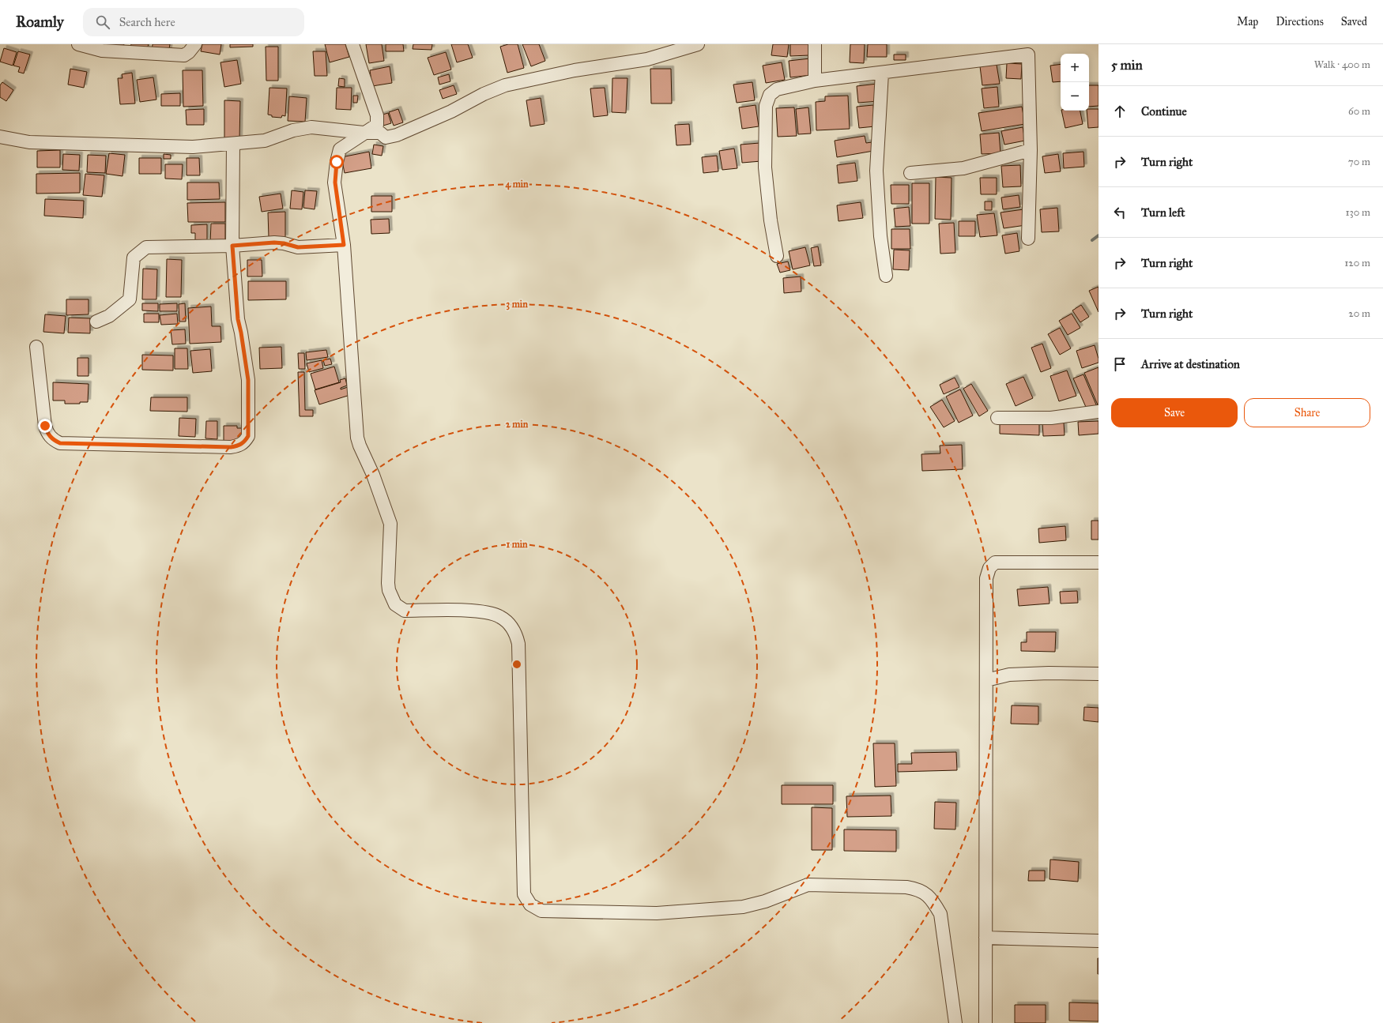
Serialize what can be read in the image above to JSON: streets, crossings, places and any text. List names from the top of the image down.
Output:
{
  "page": {
    "header": "Roamly",
    "search": "Search here",
    "nav": ["Map", "Directions", "Saved"],
    "heading": ["5 min", "Walk · 400 m"],
    "map_buttons": ["+", "−"],
    "list": [
      ["Continue", "60 m"],
      ["Turn right", "70 m"],
      ["Turn left", "130 m"],
      ["Turn right", "120 m"],
      ["Turn right", "20 m"],
      "Arrive at destination"
    ],
    "buttons": ["Save", "Share"]
  },
  "rings": [
    "4 min",
    "3 min",
    "2 min",
    "1 min"
  ]
}
